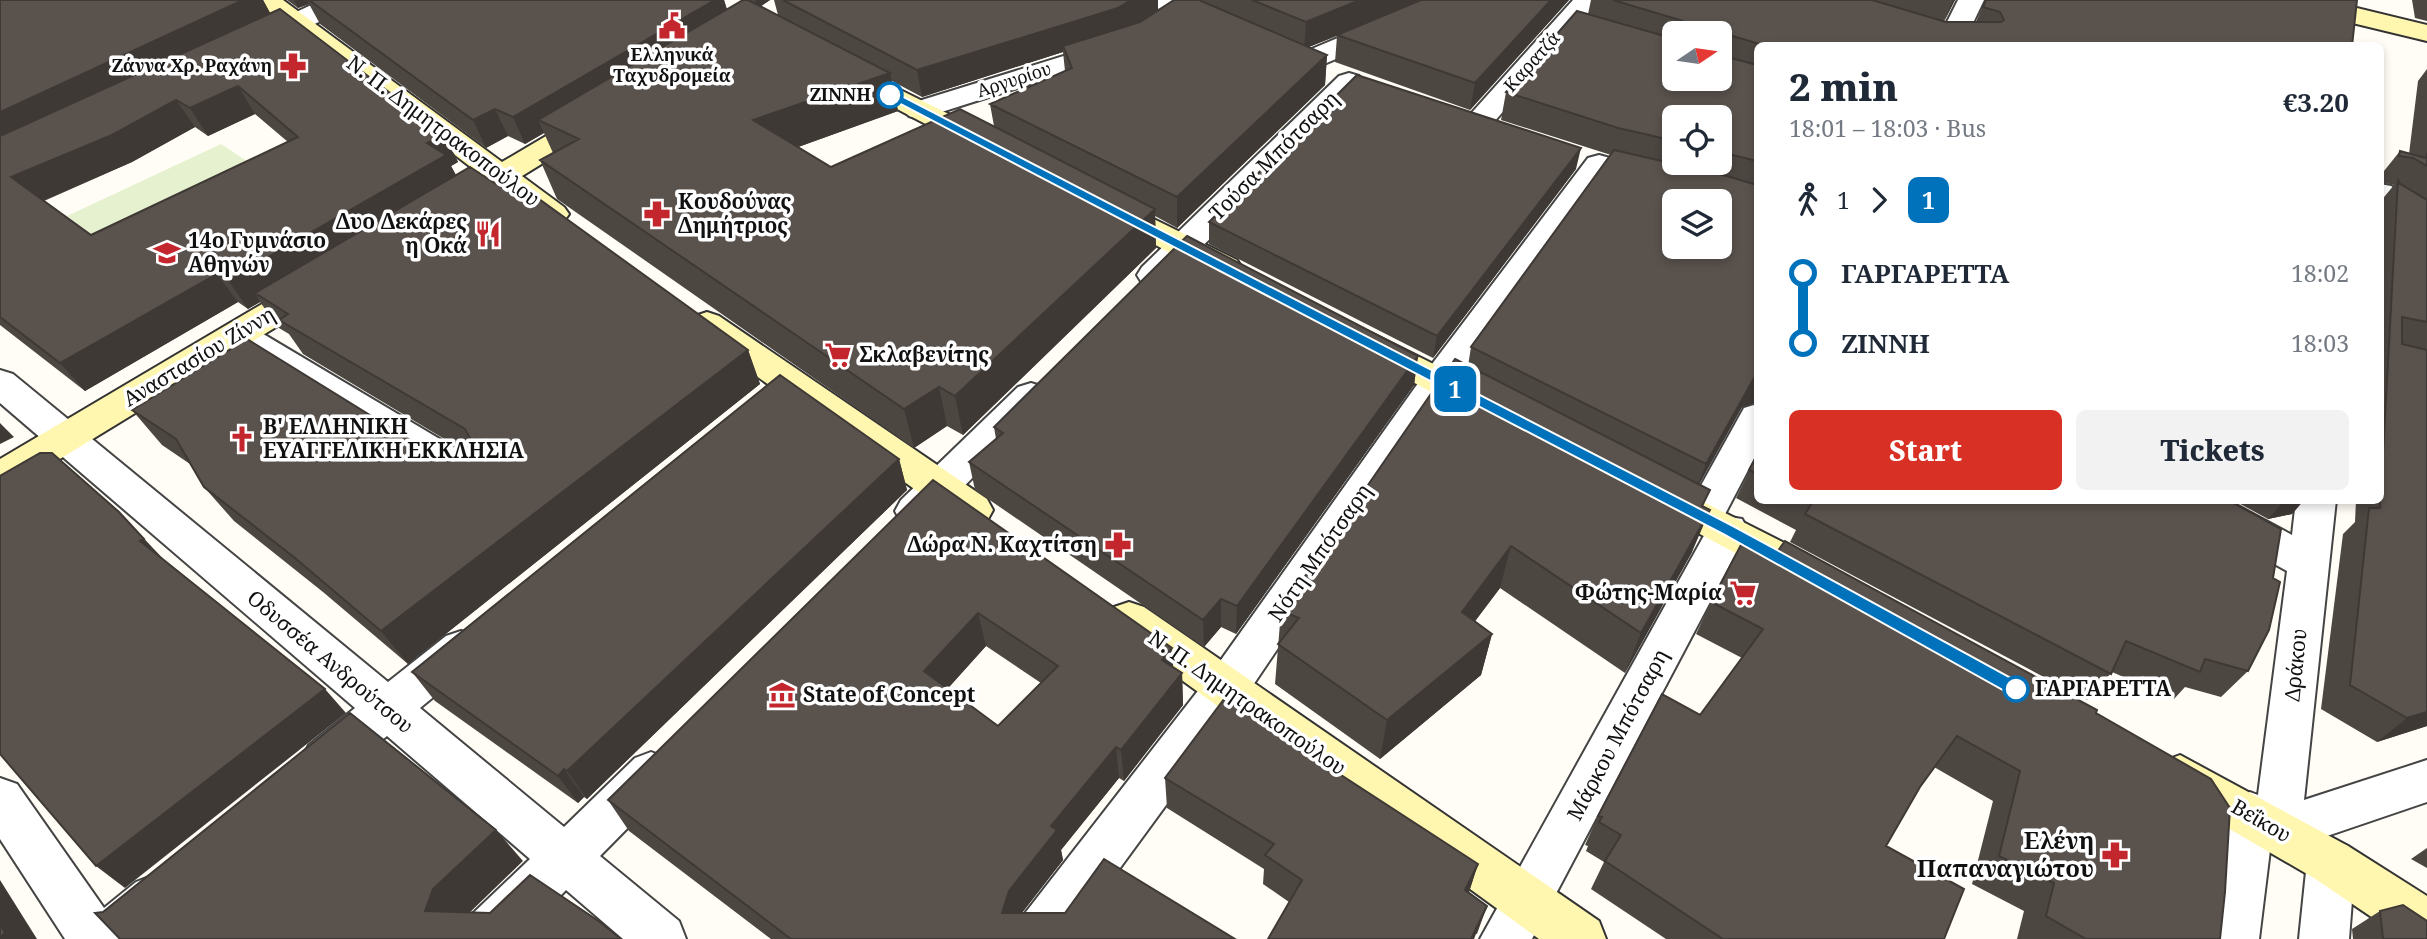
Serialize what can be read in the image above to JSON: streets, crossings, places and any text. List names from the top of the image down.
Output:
{
  "streets": {
    "street": [
      "Καρατζά",
      "Αργυρίου",
      "Ν. Π. Δημητρακοπούλου",
      "Τούσα Μπότσαρη",
      "Αναστασίου Ζίννη",
      "Νότη Μπότσαρη",
      "Οδυσσέα Ανδρούτσου",
      "Δράκου",
      "Μάρκου Μπότσαρη",
      "Βεΐκου"
    ]
  },
  "crossings": [
    ["Ν. Π. Δημητρακοπούλου", "Νότη Μπότσαρη"],
    ["Ν. Π. Δημητρακοπούλου", "Μάρκου Μπότσαρη"],
    ["Αναστασίου Ζίννη", "Οδυσσέα Ανδρούτσου"],
    ["Δράκου", "Βεΐκου"]
  ],
  "places": {
    "public building": ["Ελληνικά Ταχυδρομεία"],
    "pharmacy": [
      "Ζάννα Χρ. Ραχάνη",
      "Κουδούνας Δημήτριος",
      "Δώρα Ν. Καχτίτση",
      "Ελένη Παπαναγιώτου"
    ],
    "other": ["ΖΙΝΝΗ", "ΓΑΡΓΑΡΕΤΤΑ"],
    "restaurant": ["Δυο Δεκάρες η Οκά"],
    "school or university": ["14ο Γυµνάσιο Αθηνών"],
    "supermarket": ["Σκλαβενίτης", "Φώτης-Μαρία"],
    "church": ["Β' ΕΛΛΗΝΙΚΗ ΕΥΑΓΓΕΛΙΚΗ ΕΚΚΛΗΣΙΑ"],
    "museum": ["State of Concept"]
  },
  "lines": ["bus line 1"],
  "north": "right",
  "page": {
    "on_map": "1",
    "heading": ["2 min", "18:01 – 18:03 · Bus", "€3.20"],
    "legs": ["1", "1"],
    "list": [
      {
        "name": "ΓΑΡΓΑΡΕΤΤΑ",
        "value": "18:02"
      },
      {
        "name": "ΖΙΝΝΗ",
        "value": "18:03"
      }
    ],
    "buttons": ["Start", "Tickets"]
  }
}
